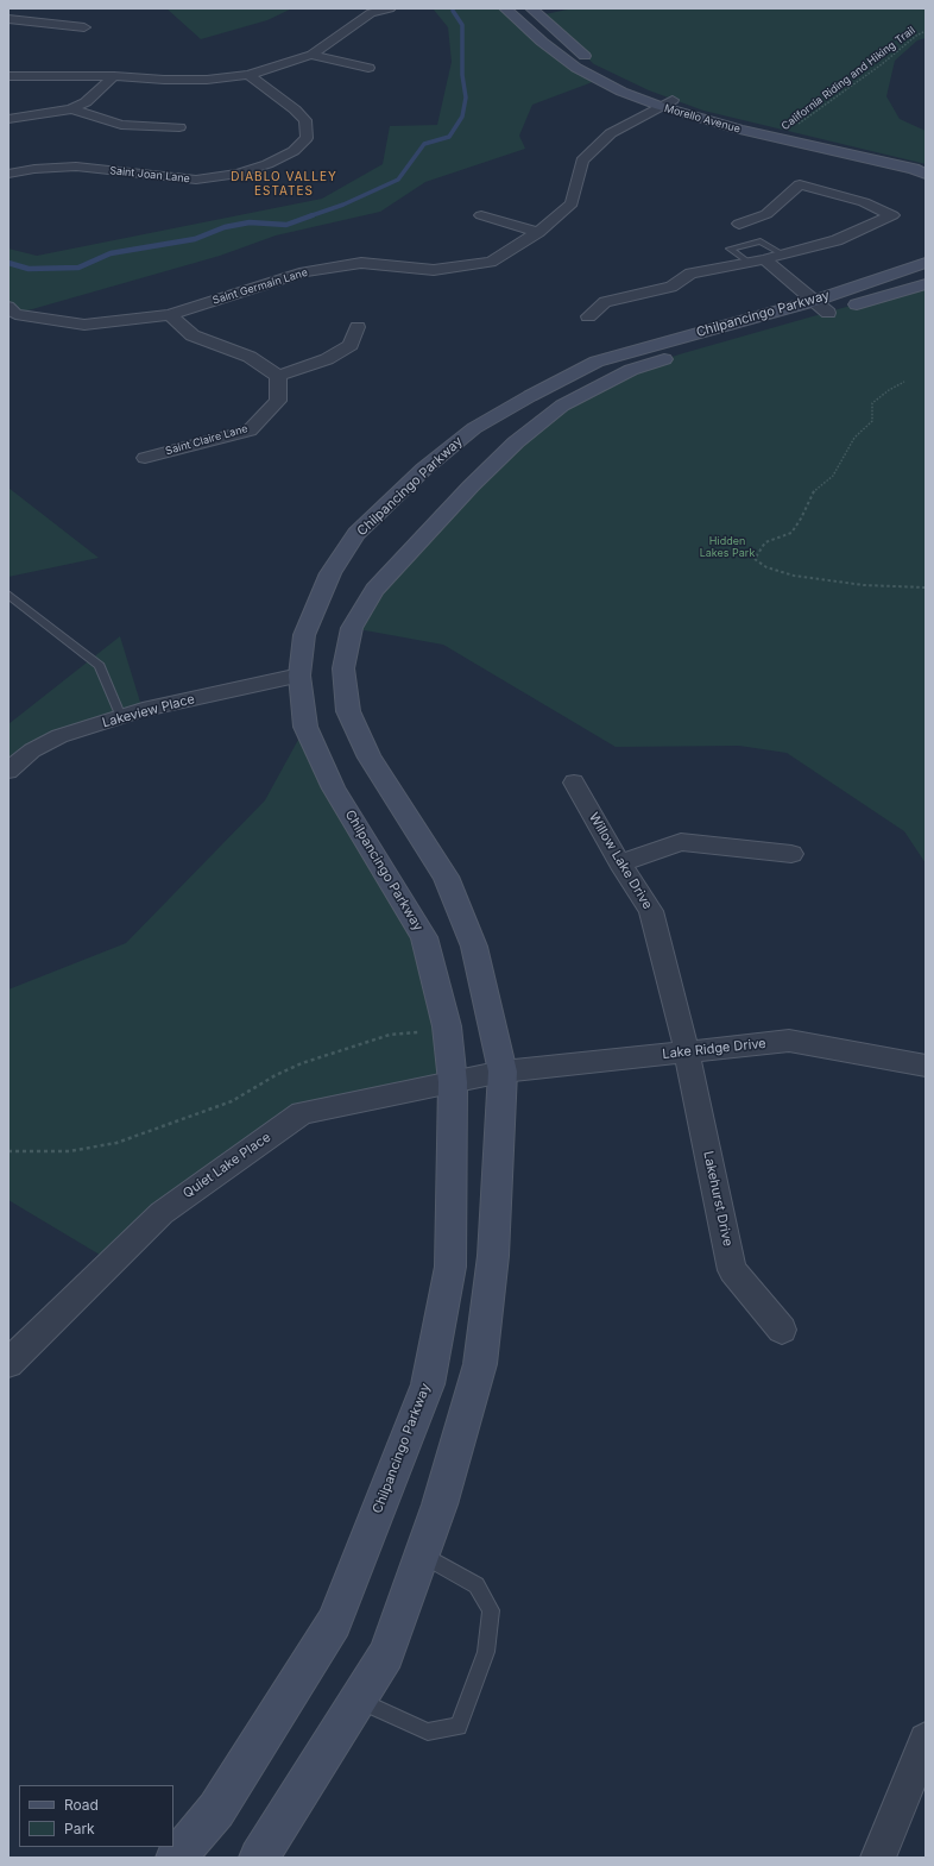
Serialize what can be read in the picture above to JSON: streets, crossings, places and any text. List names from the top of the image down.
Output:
{
  "streets": {
    "street": [
      "Morello Avenue",
      "Saint Joan Lane",
      "Saint Germain Lane",
      "Chilpancingo Parkway",
      "Saint Claire Lane",
      "Lakeview Place",
      "Willow Lake Drive",
      "Lake Ridge Drive",
      "Quiet Lake Place",
      "Lakehurst Drive"
    ],
    "path": ["California Riding and Hiking Trail"]
  },
  "crossings": [
    ["California Riding and Hiking Trail", "Morello Avenue"],
    ["Morello Avenue", "Saint Germain Lane"],
    ["Chilpancingo Parkway", "Lakeview Place"],
    ["Chilpancingo Parkway", "Lake Ridge Drive"],
    ["Chilpancingo Parkway", "Quiet Lake Place"],
    ["Willow Lake Drive", "Lake Ridge Drive"],
    ["Willow Lake Drive", "Lakehurst Drive"],
    ["Lake Ridge Drive", "Quiet Lake Place"],
    ["Lake Ridge Drive", "Lakehurst Drive"]
  ],
  "districts": ["DIABLO VALLEY ESTATES"],
  "parks": ["Hidden Lakes Park"],
  "legend": ["Road", "Park"]
}
